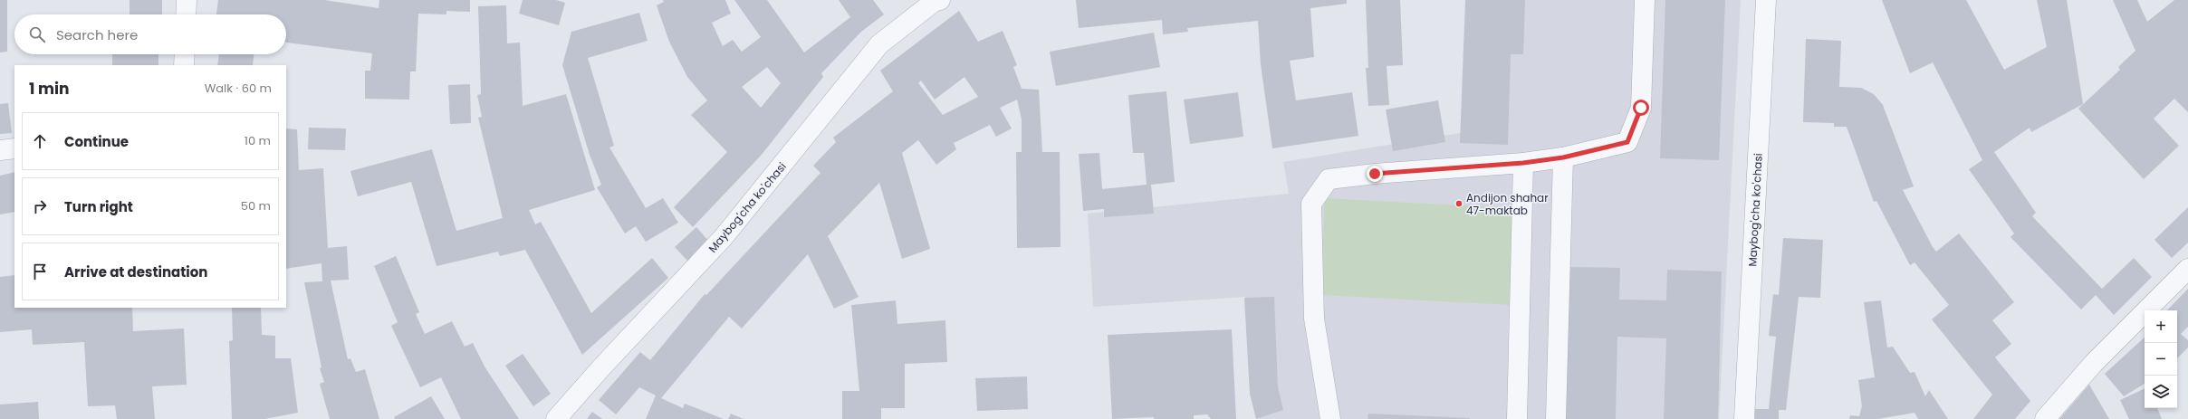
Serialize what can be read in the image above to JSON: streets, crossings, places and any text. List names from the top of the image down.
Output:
{
  "streets": {
    "street": ["Maybog'cha ko'chasi"]
  },
  "places": ["Andijon shahar 47-maktab"],
  "page": {
    "search": "Search here",
    "heading": ["1 min", "Walk · 60 m"],
    "list": [
      ["Continue", "10 m"],
      ["Turn right", "50 m"],
      "Arrive at destination"
    ],
    "map_buttons": ["+", "−"]
  }
}
